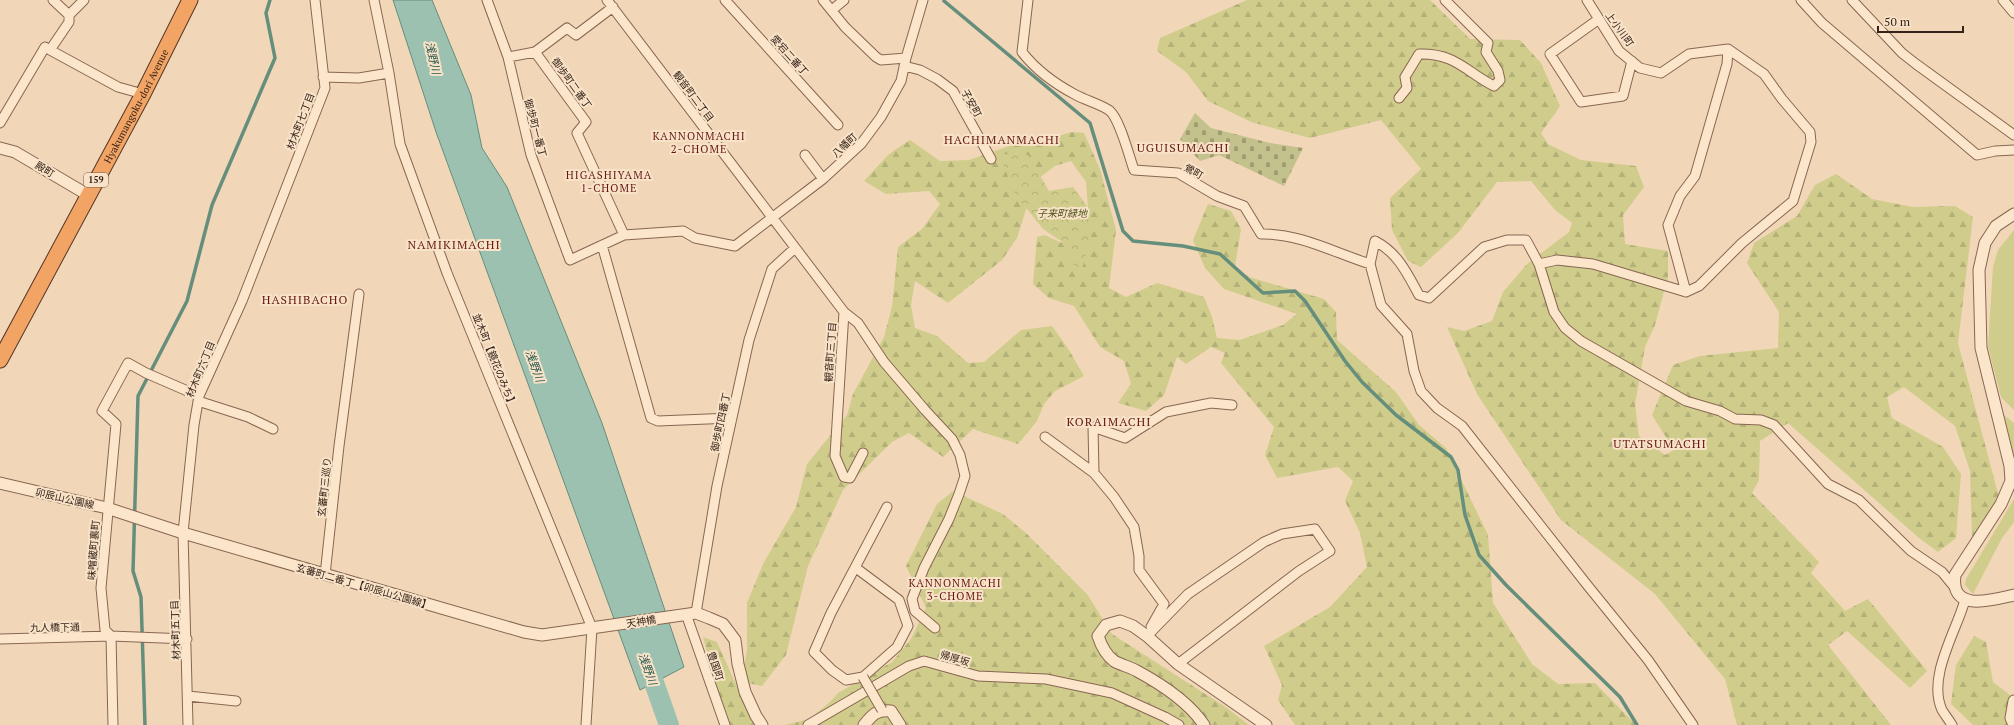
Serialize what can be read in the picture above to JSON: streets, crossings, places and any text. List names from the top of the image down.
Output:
{
  "streets": {
    "highway": ["Hyakumangoku-dori Avenue", "159"],
    "street": [
      "上小川町",
      "愛宕二番丁",
      "御歩町二番丁",
      "観音町二丁目",
      "子安町",
      "材木町七丁目",
      "御歩町一番丁",
      "八幡町",
      "殿町",
      "鶯町",
      "観音町三丁目",
      "並木町【鏡花のみち】",
      "材木町六丁目",
      "御歩町四番丁",
      "玄蕃町三巡り",
      "卯辰山公園線",
      "味噌蔵町裏町",
      "玄蕃町二番丁【卯辰山公園線】",
      "天神橋",
      "九人橋下通",
      "材木町五丁目",
      "帰厚坂",
      "豊国町"
    ]
  },
  "crossings": [
    ["御歩町二番丁", "八幡町"],
    ["観音町二丁目", "八幡町"],
    ["観音町二丁目", "観音町三丁目"],
    ["子安町", "八幡町"],
    ["Hyakumangoku-dori Avenue", "殿町"],
    ["材木町七丁目", "材木町六丁目"],
    ["八幡町", "観音町三丁目"],
    ["観音町三丁目", "御歩町四番丁"],
    ["並木町【鏡花のみち】", "玄蕃町二番丁【卯辰山公園線】"],
    ["並木町【鏡花のみち】", "天神橋"],
    ["材木町六丁目", "味噌蔵町裏町"],
    ["材木町六丁目", "玄蕃町二番丁【卯辰山公園線】"],
    ["材木町六丁目", "材木町五丁目"],
    ["御歩町四番丁", "天神橋"],
    ["御歩町四番丁", "豊国町"],
    ["玄蕃町三巡り", "玄蕃町二番丁【卯辰山公園線】"],
    ["卯辰山公園線", "味噌蔵町裏町"],
    ["卯辰山公園線", "玄蕃町二番丁【卯辰山公園線】"],
    ["味噌蔵町裏町", "九人橋下通"],
    ["玄蕃町二番丁【卯辰山公園線】", "天神橋"],
    ["玄蕃町二番丁【卯辰山公園線】", "材木町五丁目"],
    ["天神橋", "豊国町"],
    ["九人橋下通", "材木町五丁目"]
  ],
  "districts": [
    "KANNONMACHI 2-CHOME",
    "HACHIMANMACHI",
    "UGUISUMACHI",
    "HIGASHIYAMA 1-CHOME",
    "NAMIKIMACHI",
    "HASHIBACHO",
    "KORAIMACHI",
    "UTATSUMACHI",
    "KANNONMACHI 3-CHOME"
  ],
  "water": ["浅野川"],
  "parks": ["子来町緑地"],
  "scale_bar": "50 m"
}
